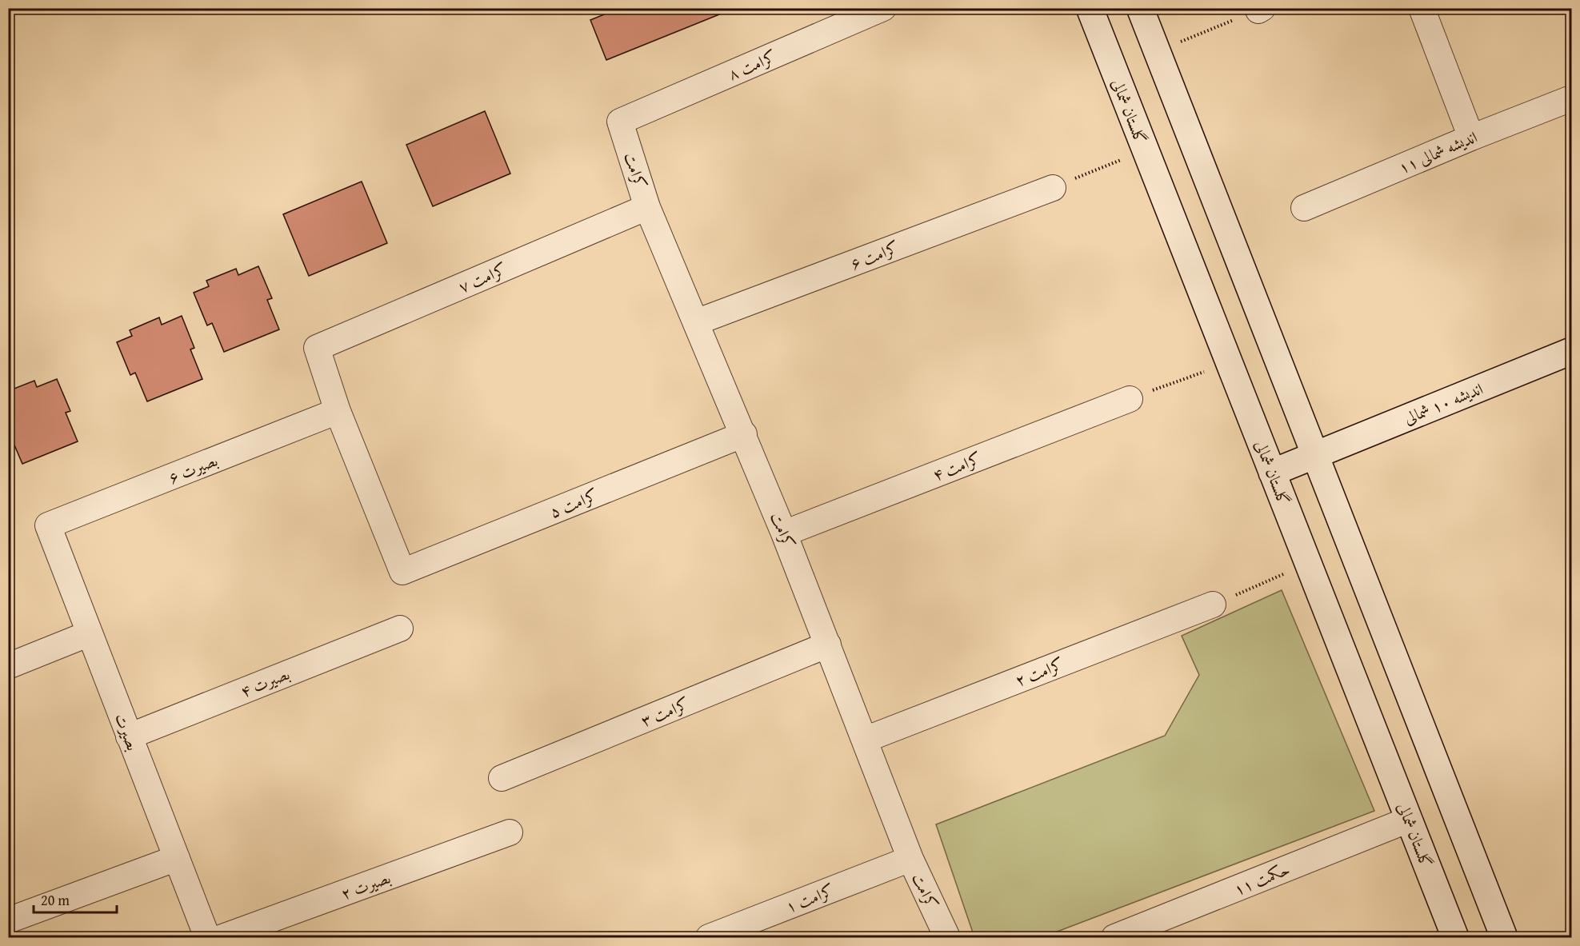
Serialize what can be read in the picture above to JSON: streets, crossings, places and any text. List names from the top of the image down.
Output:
{
  "streets": {
    "main road": ["گلستان شمالی", "اندیشه ۱۰ شمالی"],
    "street": [
      "کرامت ۸",
      "اندیشه شمالی ۱۱",
      "کرامت",
      "کرامت ۶",
      "کرامت ۷",
      "کرامت ۴",
      "بصیرت ۶",
      "کرامت ۵",
      "کرامت ۲",
      "بصیرت ۴",
      "کرامت ۳",
      "بصیرت",
      "حکمت ۱۱",
      "بصیرت ۲",
      "کرامت ۱"
    ]
  },
  "crossings": [
    ["کرامت ۸", "کرامت"],
    ["گلستان شمالی", "اندیشه ۱۰ شمالی"],
    ["گلستان شمالی", "حکمت ۱۱"],
    ["کرامت", "کرامت ۶"],
    ["کرامت", "کرامت ۷"],
    ["کرامت", "کرامت ۴"],
    ["کرامت", "کرامت ۵"],
    ["کرامت", "کرامت ۲"],
    ["کرامت", "کرامت ۳"],
    ["کرامت", "کرامت ۱"],
    ["کرامت ۷", "بصیرت ۶"],
    ["کرامت ۷", "کرامت ۵"],
    ["بصیرت ۶", "کرامت ۵"],
    ["بصیرت ۶", "بصیرت"],
    ["بصیرت ۴", "بصیرت"]
  ],
  "scale_bar": "20 m"
}
